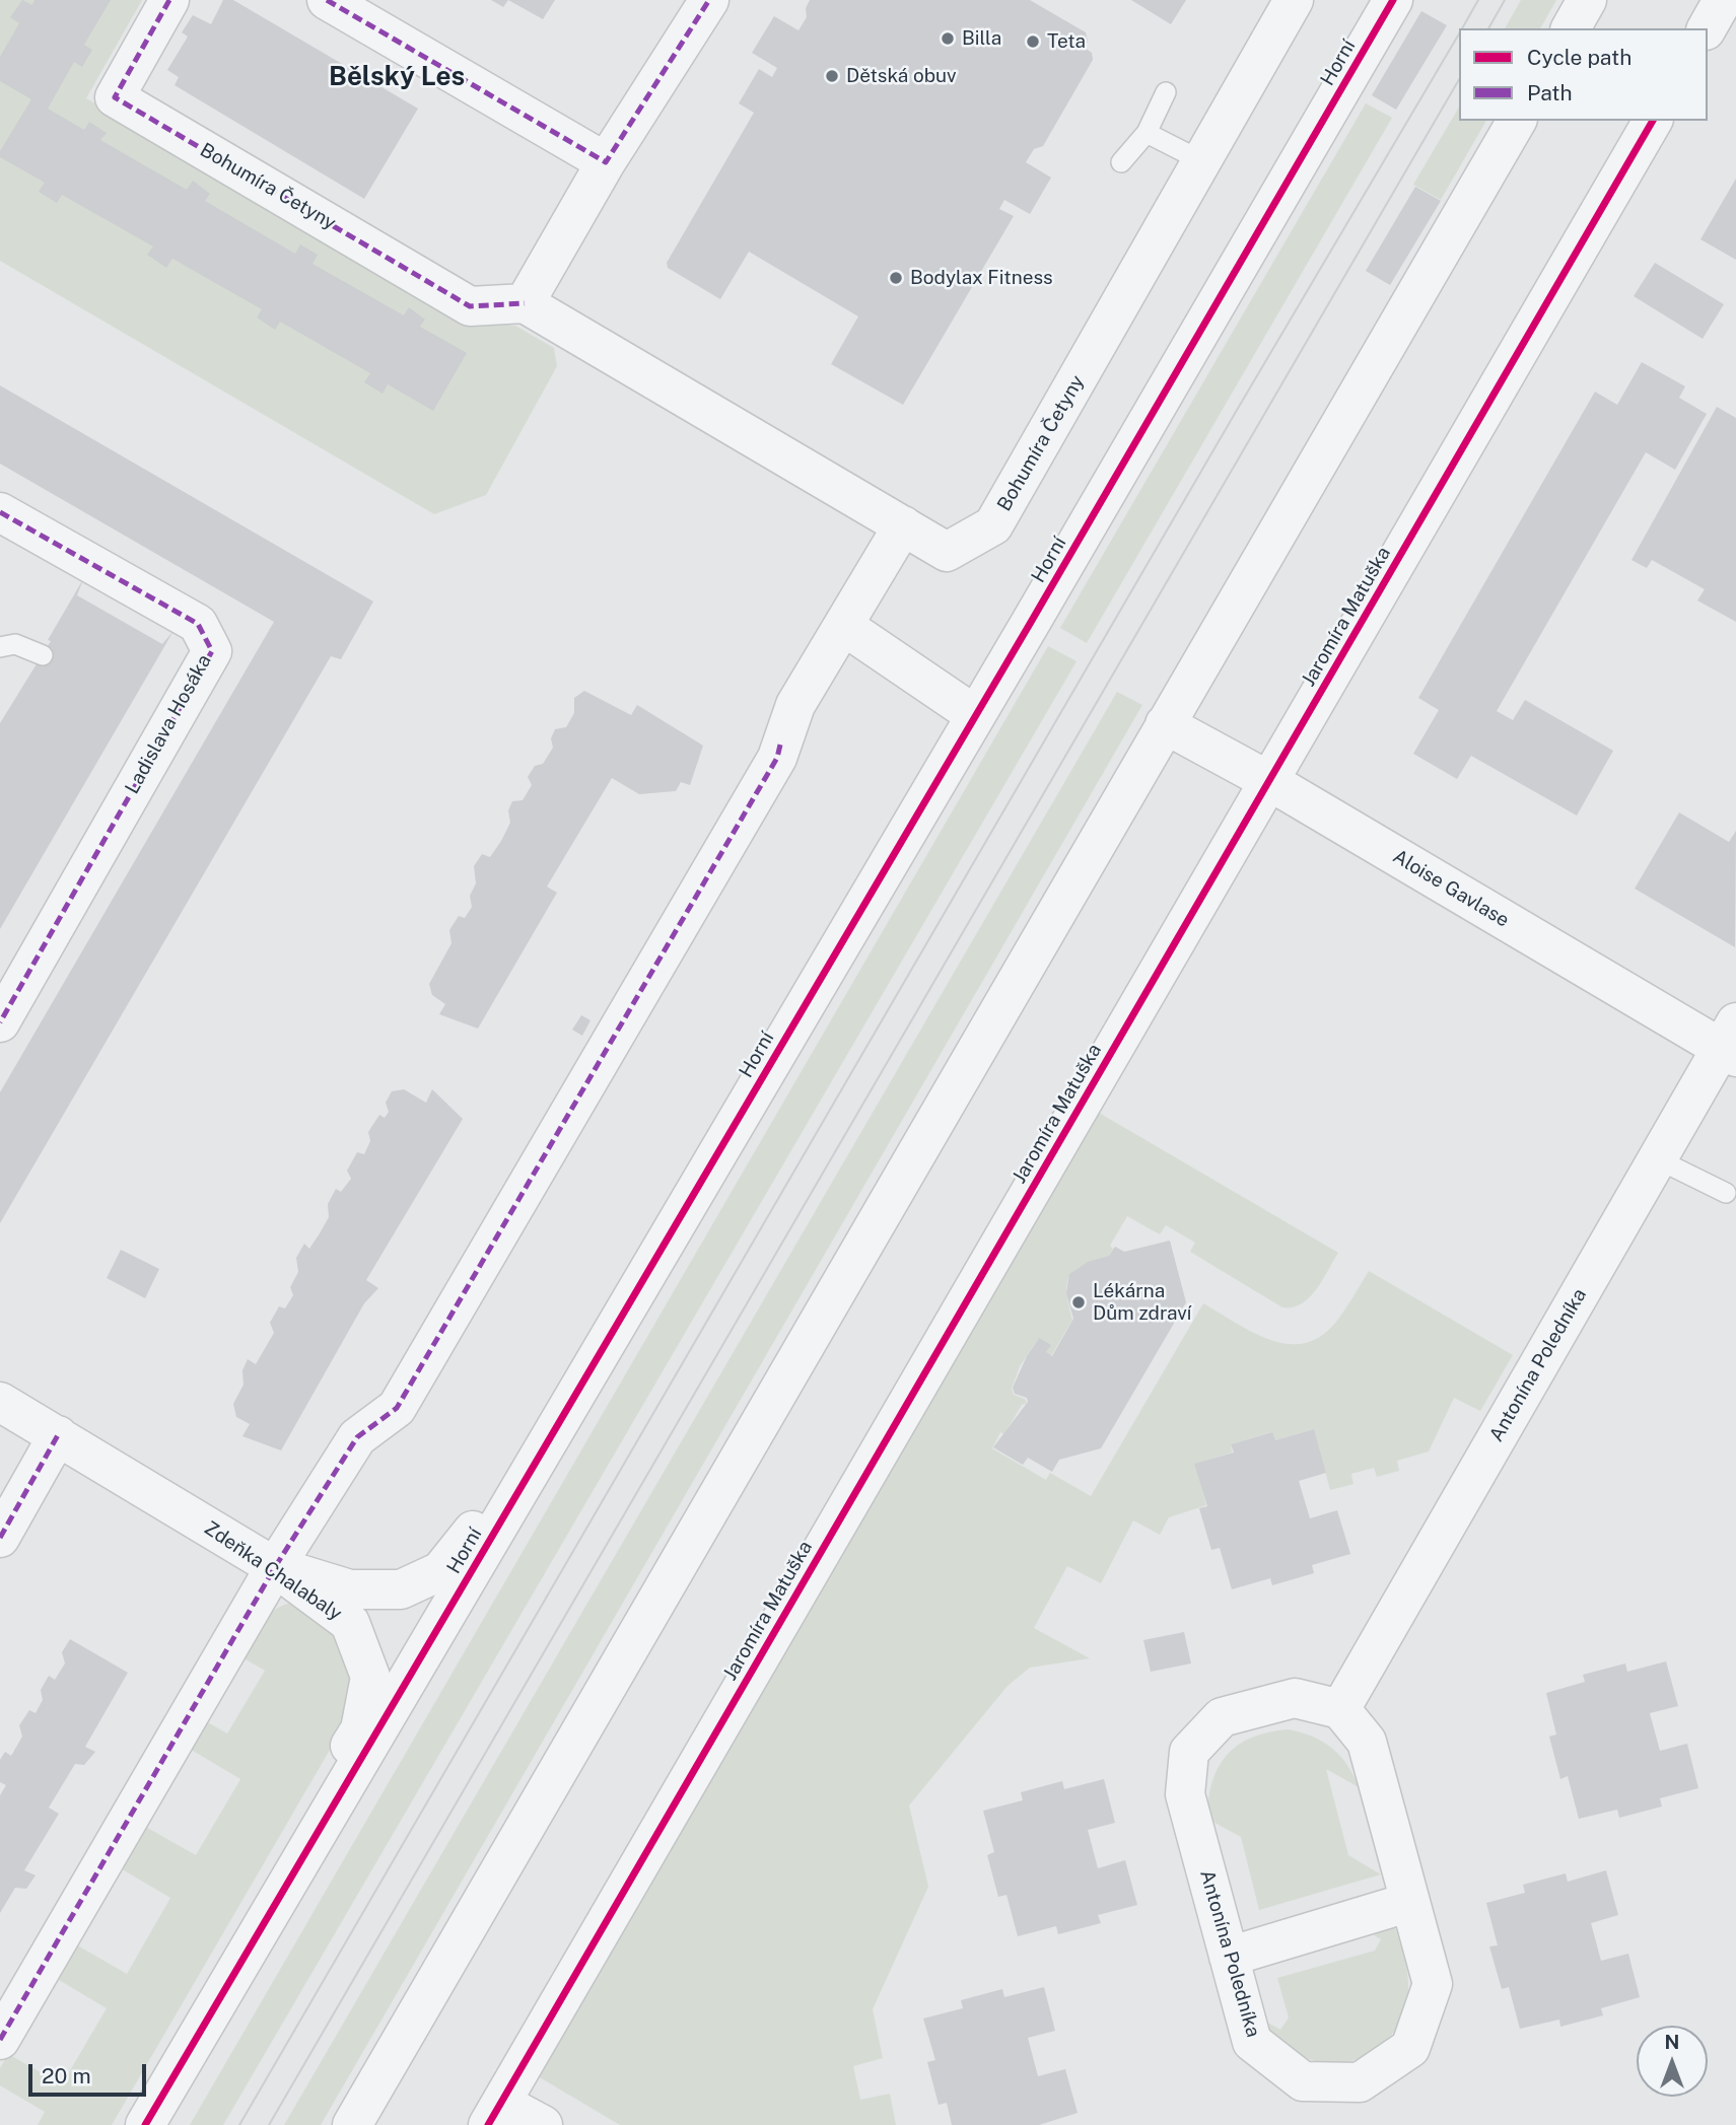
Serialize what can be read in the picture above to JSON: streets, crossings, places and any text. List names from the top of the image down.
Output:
{
  "streets": {
    "street": [
      "Horní",
      "Bohumíra Četyny",
      "Jaromíra Matuška",
      "Ladislava Hosáka",
      "Aloise Gavlase",
      "Antonína Poledníka",
      "Zdeňka Chalabaly"
    ]
  },
  "crossings": [
    ["Horní", "Zdeňka Chalabaly"],
    ["Jaromíra Matuška", "Aloise Gavlase"],
    ["Aloise Gavlase", "Antonína Poledníka"]
  ],
  "districts": ["Bělský Les"],
  "places": [
    "Billa",
    "Teta",
    "Dětská obuv",
    "Bodylax Fitness",
    "Lékárna Dům zdraví"
  ],
  "legend": ["Cycle path", "Path"],
  "scale_bar": "20 m",
  "north": "top"
}
